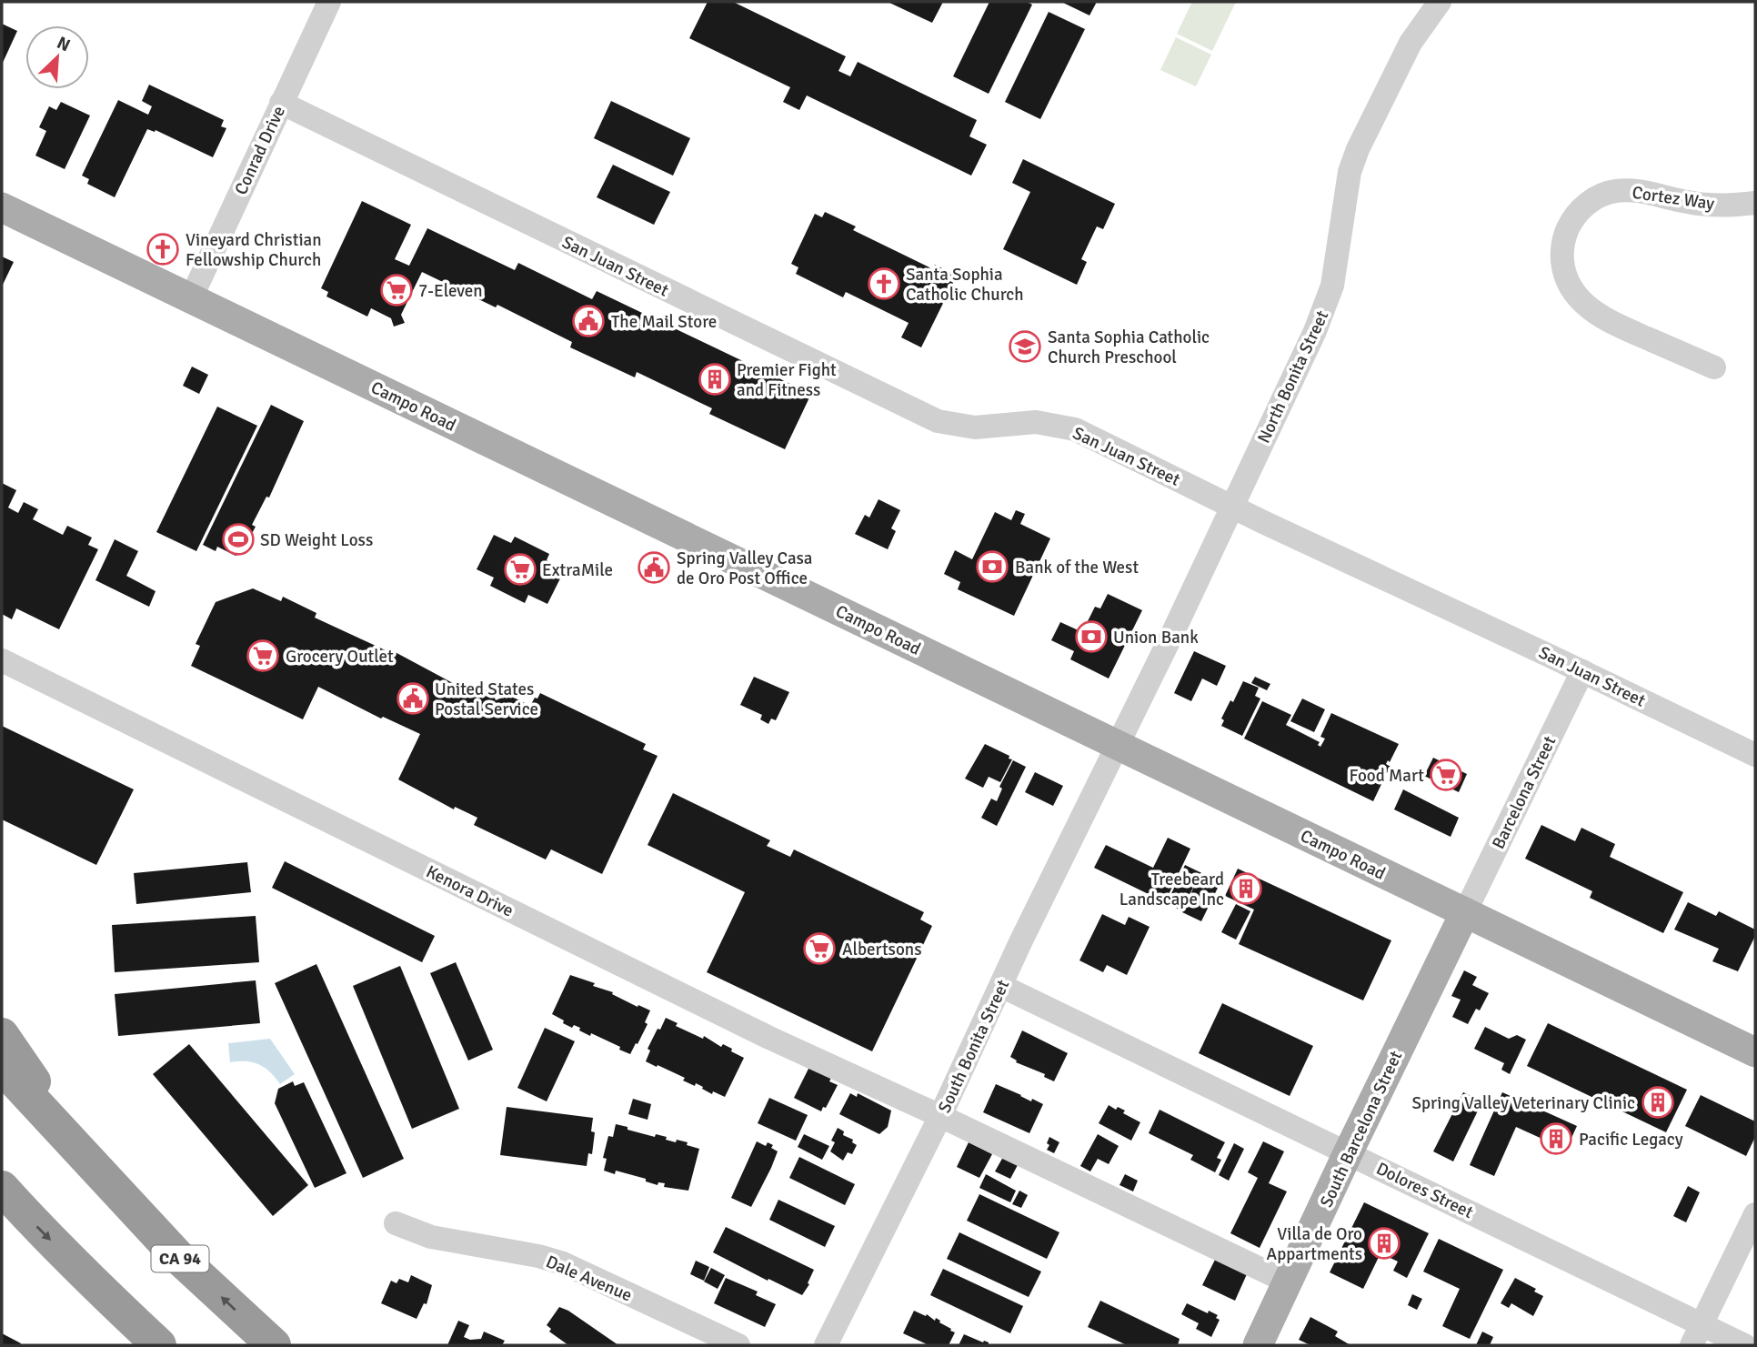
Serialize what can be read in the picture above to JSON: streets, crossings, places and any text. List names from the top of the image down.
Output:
{
  "streets": {
    "highway": ["CA 94"],
    "main road": ["Campo Road", "South Barcelona Street"],
    "street": [
      "Conrad Drive",
      "Cortez Way",
      "San Juan Street",
      "North Bonita Street",
      "Barcelona Street",
      "Kenora Drive",
      "South Bonita Street",
      "Dolores Street",
      "Dale Avenue"
    ]
  },
  "crossings": [
    ["Conrad Drive", "San Juan Street"],
    ["Conrad Drive", "Campo Road"],
    ["San Juan Street", "North Bonita Street"],
    ["San Juan Street", "Barcelona Street"],
    ["North Bonita Street", "Campo Road"],
    ["North Bonita Street", "South Bonita Street"],
    ["Campo Road", "Barcelona Street"],
    ["Campo Road", "South Bonita Street"],
    ["Campo Road", "South Barcelona Street"],
    ["Barcelona Street", "South Barcelona Street"],
    ["Kenora Drive", "South Bonita Street"],
    ["Kenora Drive", "South Barcelona Street"],
    ["South Bonita Street", "Dolores Street"],
    ["South Barcelona Street", "Dolores Street"]
  ],
  "places": {
    "church": ["Vineyard Christian Fellowship Church", "Santa Sophia Catholic Church"],
    "supermarket": [
      "7-Eleven",
      "ExtraMile",
      "Grocery Outlet",
      "Food Mart",
      "Albertsons"
    ],
    "public building": ["The Mail Store", "Spring Valley Casa de Oro Post Office", "United States Postal Service"],
    "school or university": ["Santa Sophia Catholic Church Preschool"],
    "building": [
      "Premier Fight and Fitness",
      "Treebeard Landscape Inc",
      "Spring Valley Veterinary Clinic",
      "Pacific Legacy",
      "Villa de Oro Appartments"
    ],
    "sports": ["SD Weight Loss"],
    "bank": ["Bank of the West", "Union Bank"]
  },
  "north": "top right"
}
